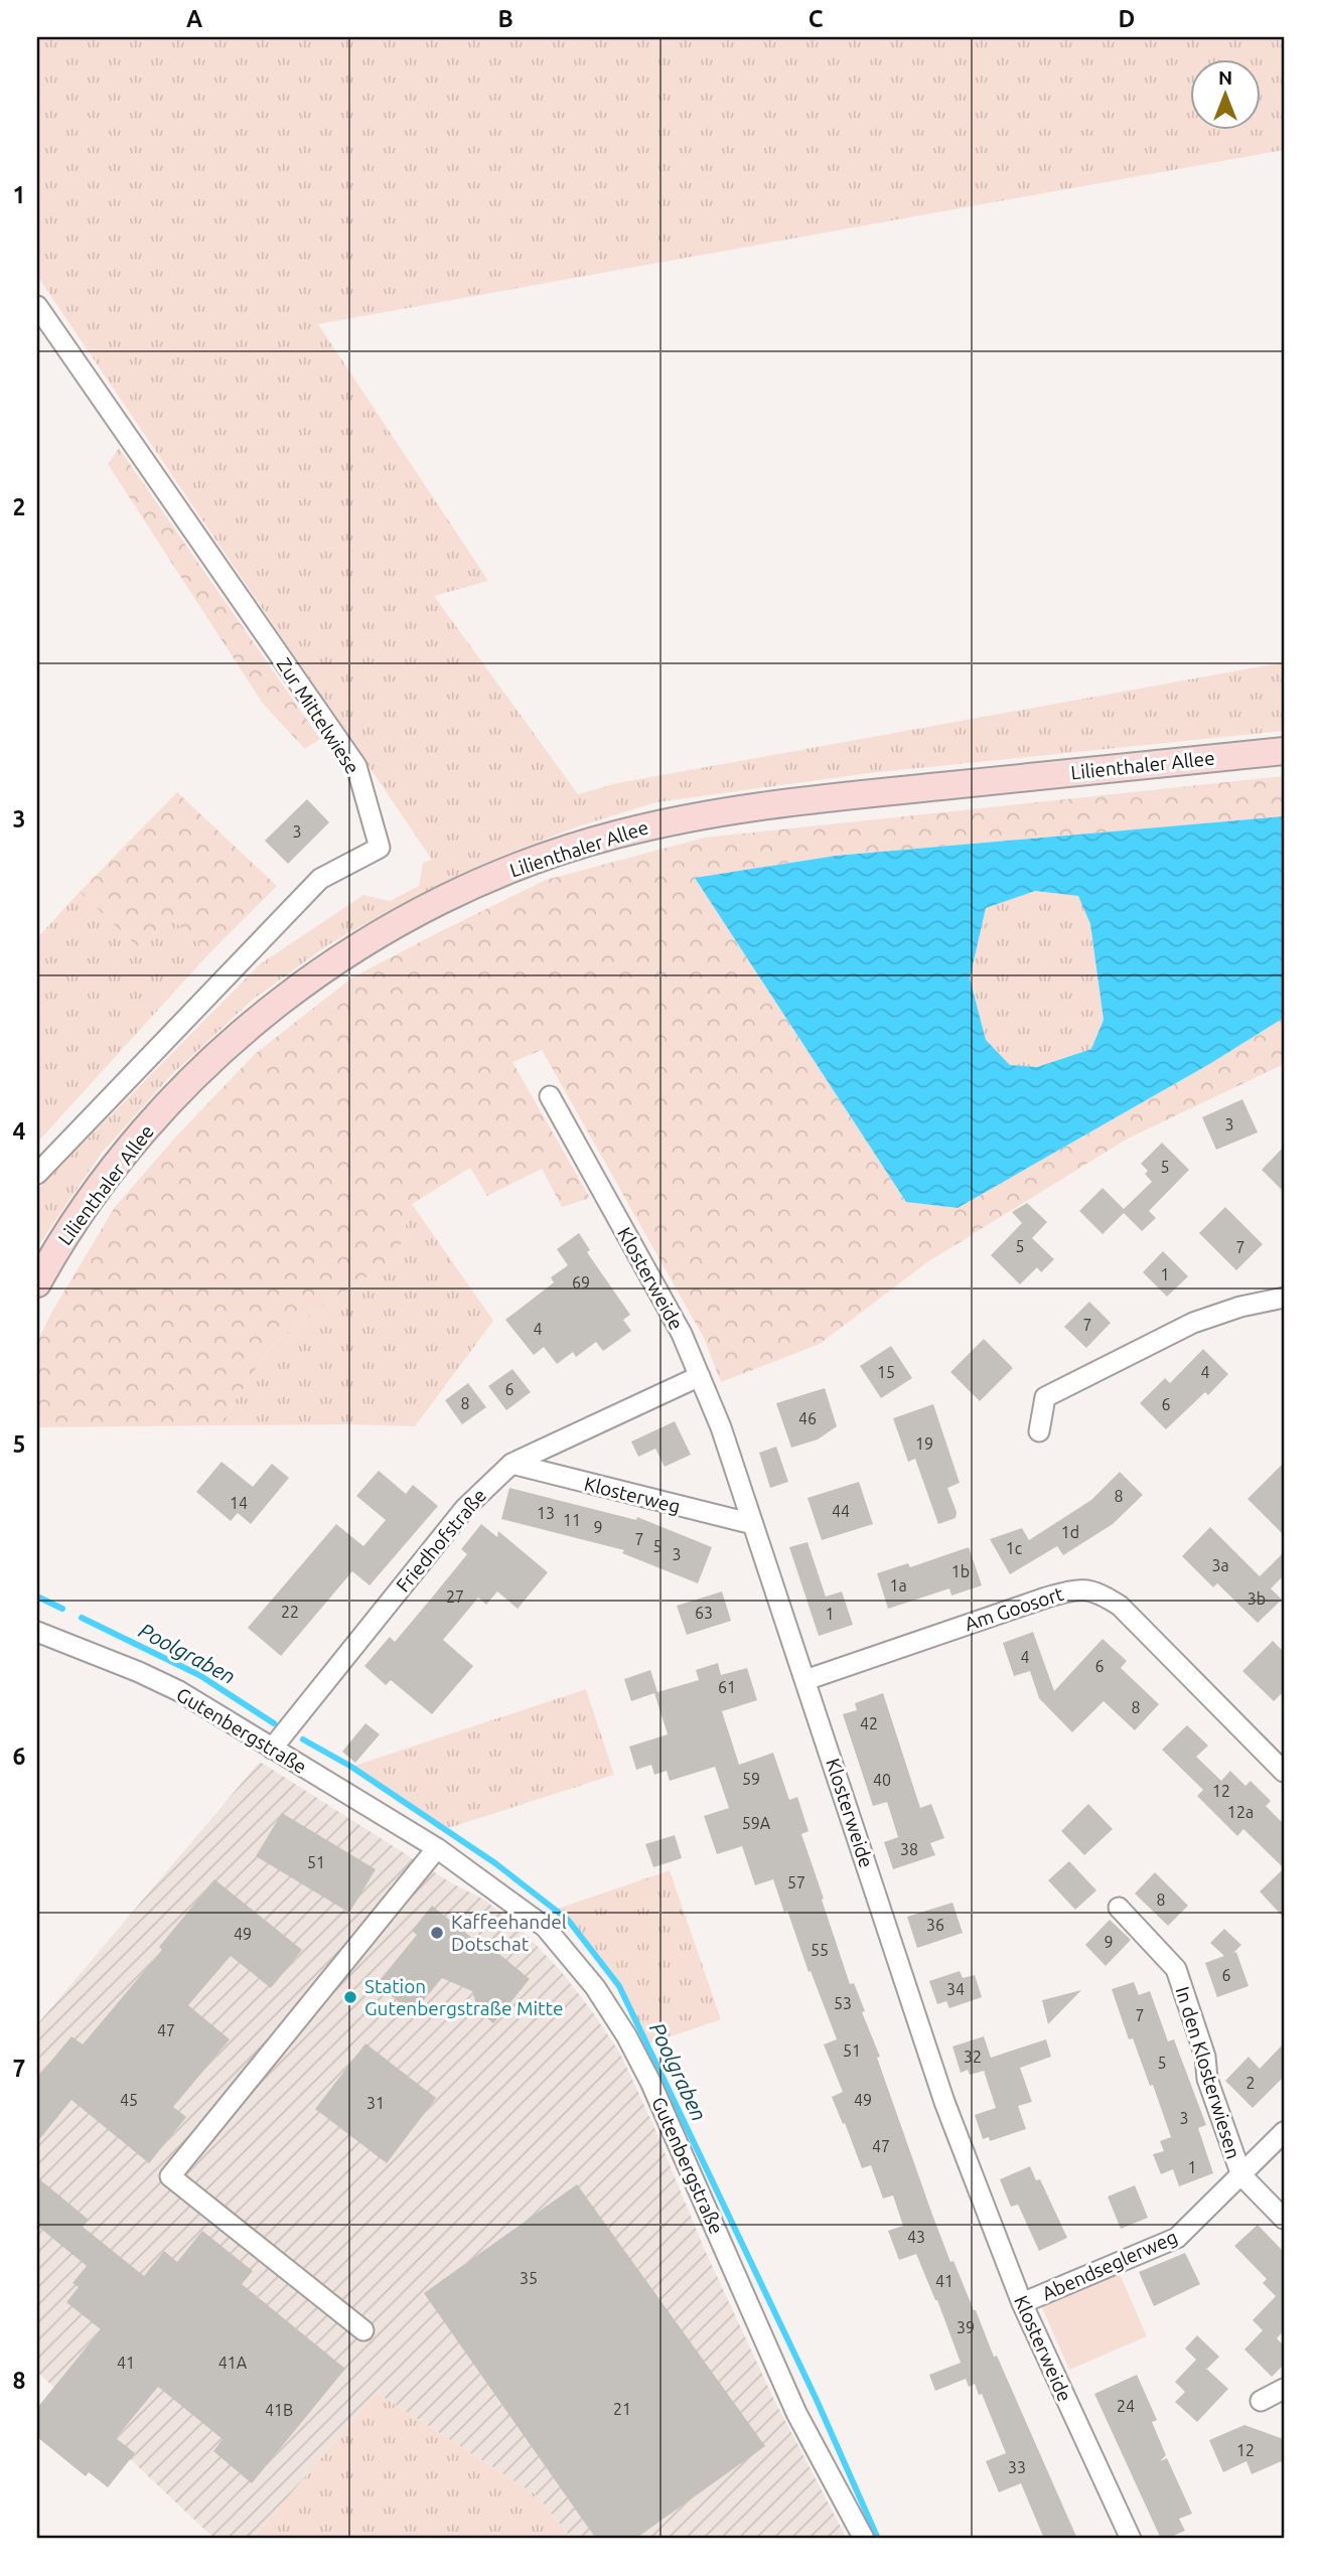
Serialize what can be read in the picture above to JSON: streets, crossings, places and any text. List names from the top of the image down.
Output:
{
  "streets": {
    "main road": ["Lilienthaler Allee"],
    "street": [
      "Zur Mittelwiese",
      "Klosterweide",
      "Klosterweg",
      "Friedhofstraße",
      "Am Goosort",
      "Gutenbergstraße",
      "In den Klosterwiesen",
      "Abendseglerweg"
    ]
  },
  "crossings": [
    ["Klosterweide", "Klosterweg"],
    ["Klosterweide", "Friedhofstraße"],
    ["Klosterweide", "Am Goosort"],
    ["Klosterweide", "Abendseglerweg"],
    ["Klosterweg", "Friedhofstraße"],
    ["Friedhofstraße", "Gutenbergstraße"],
    ["In den Klosterwiesen", "Abendseglerweg"]
  ],
  "water": ["Poolgraben"],
  "places": ["Kaffeehandel Dotschat", "Station Gutenbergstraße Mitte"],
  "house_numbers": [
    "3",
    "3",
    "5",
    "5",
    "7",
    "1",
    "69",
    "7",
    "4",
    "15",
    "4",
    "6",
    "8",
    "6",
    "46",
    "19",
    "8",
    "14",
    "44",
    "13",
    "11",
    "9",
    "1d",
    "7",
    "5",
    "1c",
    "3",
    "3a",
    "1b",
    "1a",
    "27",
    "3b",
    "22",
    "63",
    "1",
    "4",
    "6",
    "61",
    "8",
    "42",
    "59",
    "40",
    "12",
    "12a",
    "59A",
    "38",
    "51",
    "57",
    "8",
    "36",
    "49",
    "9",
    "55",
    "6",
    "34",
    "53",
    "7",
    "47",
    "51",
    "32",
    "5",
    "2",
    "45",
    "49",
    "31",
    "3",
    "47",
    "1",
    "43",
    "35",
    "41",
    "39",
    "41",
    "41A",
    "24",
    "21",
    "41B",
    "12",
    "33"
  ],
  "north": "top",
  "grid": {
    "columns": [
      "A",
      "B",
      "C",
      "D"
    ],
    "rows": [
      "1",
      "2",
      "3",
      "4",
      "5",
      "6",
      "7",
      "8"
    ]
  }
}
